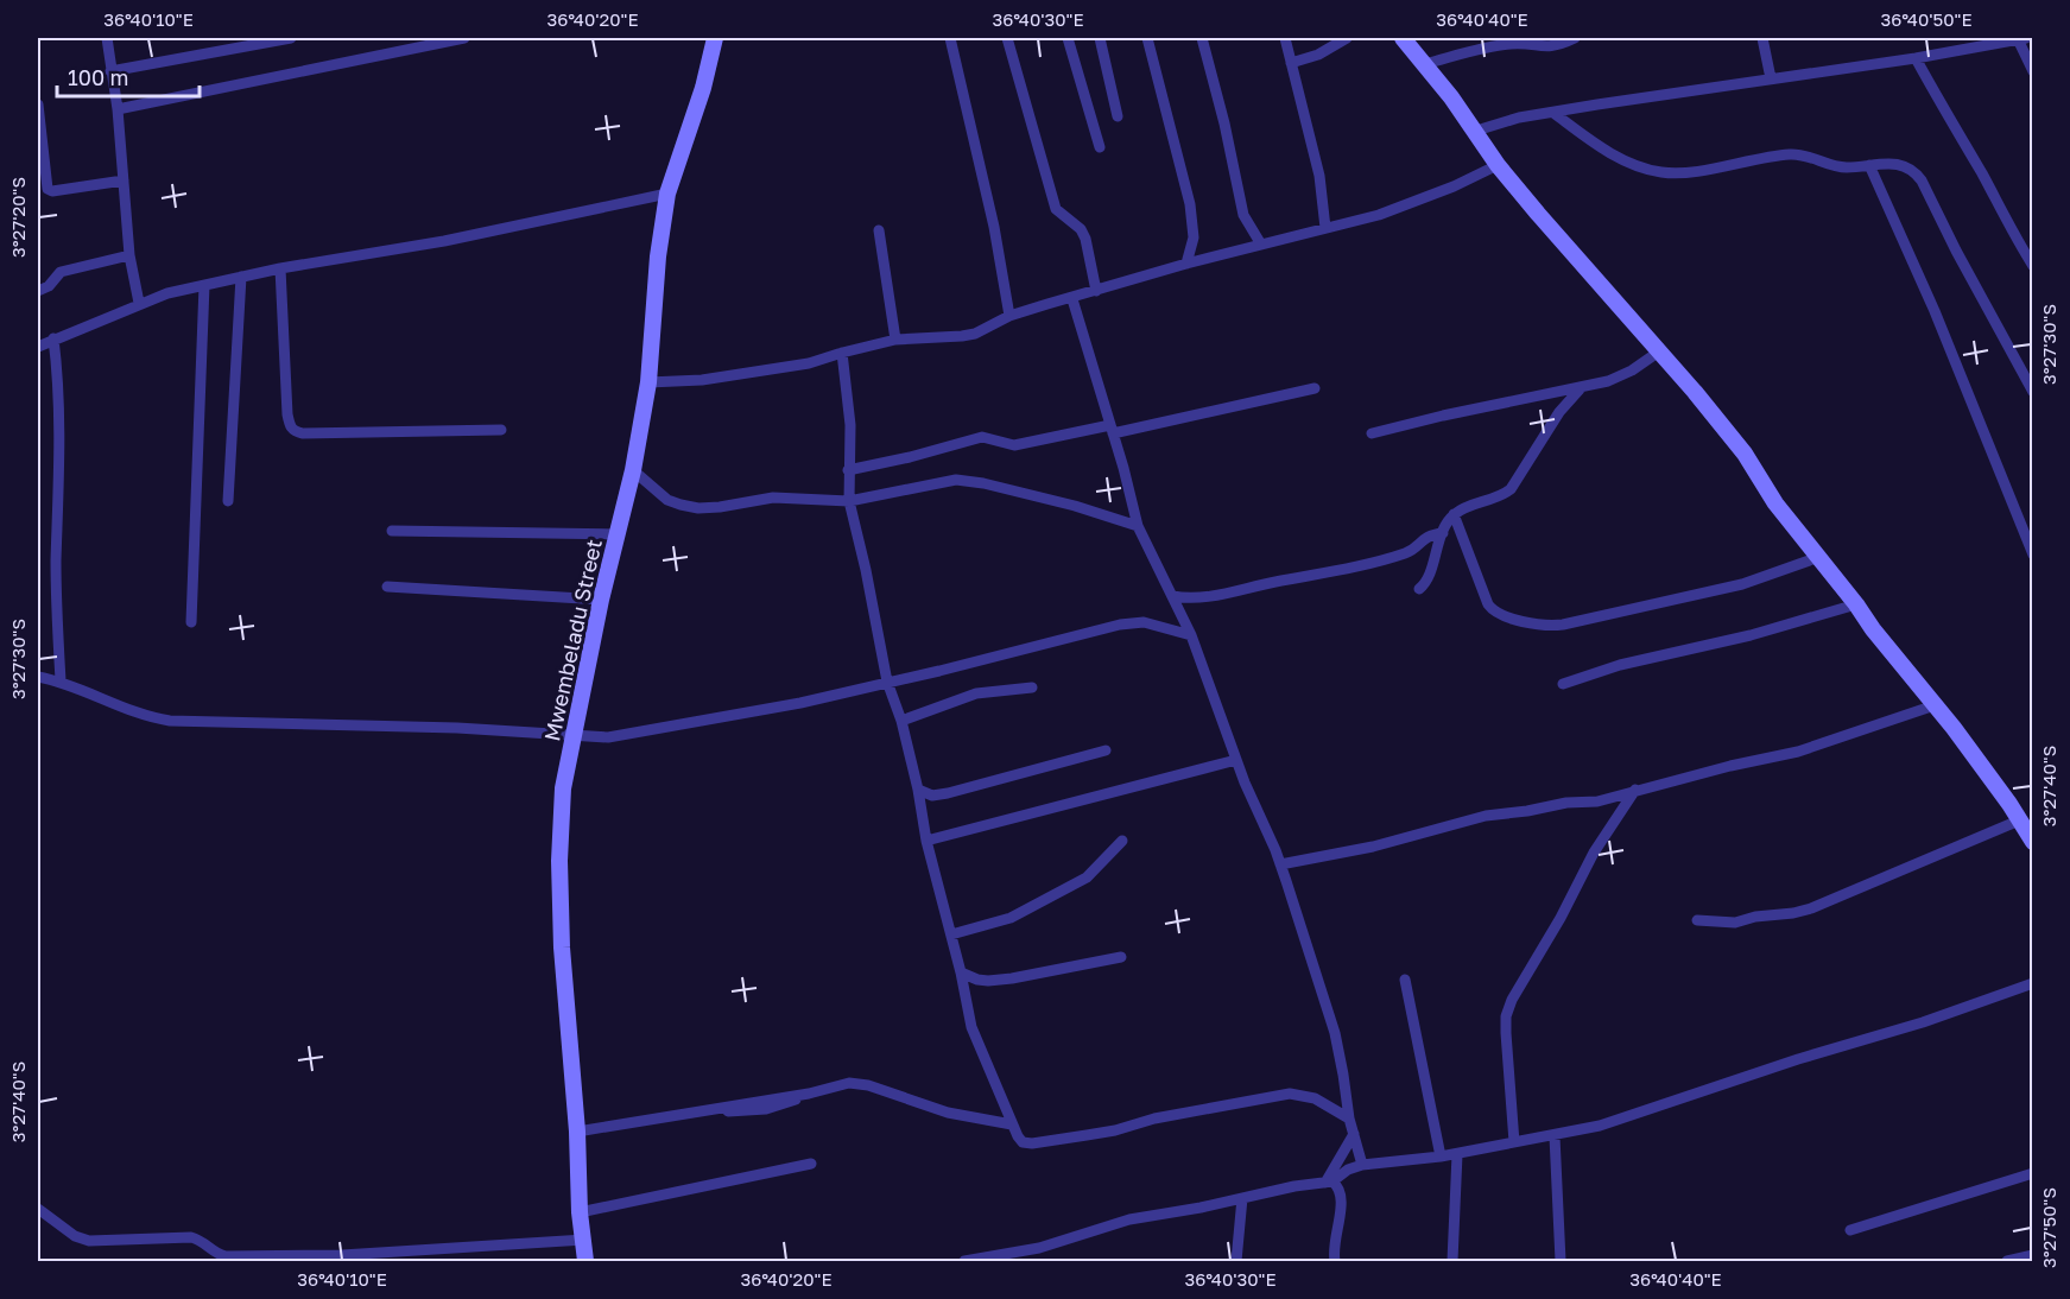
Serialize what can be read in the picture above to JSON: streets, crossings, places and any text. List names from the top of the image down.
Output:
{
  "streets": {
    "street": ["Mwembeladu Street"]
  },
  "scale_bar": "100 m",
  "coordinates": [
    "36°40'10\"E",
    "36°40'20\"E",
    "36°40'30\"E",
    "36°40'40\"E",
    "36°40'50\"E",
    "3°27'20\"S",
    "3°27'30\"S",
    "3°27'40\"S",
    "3°27'50\"S"
  ]
}
